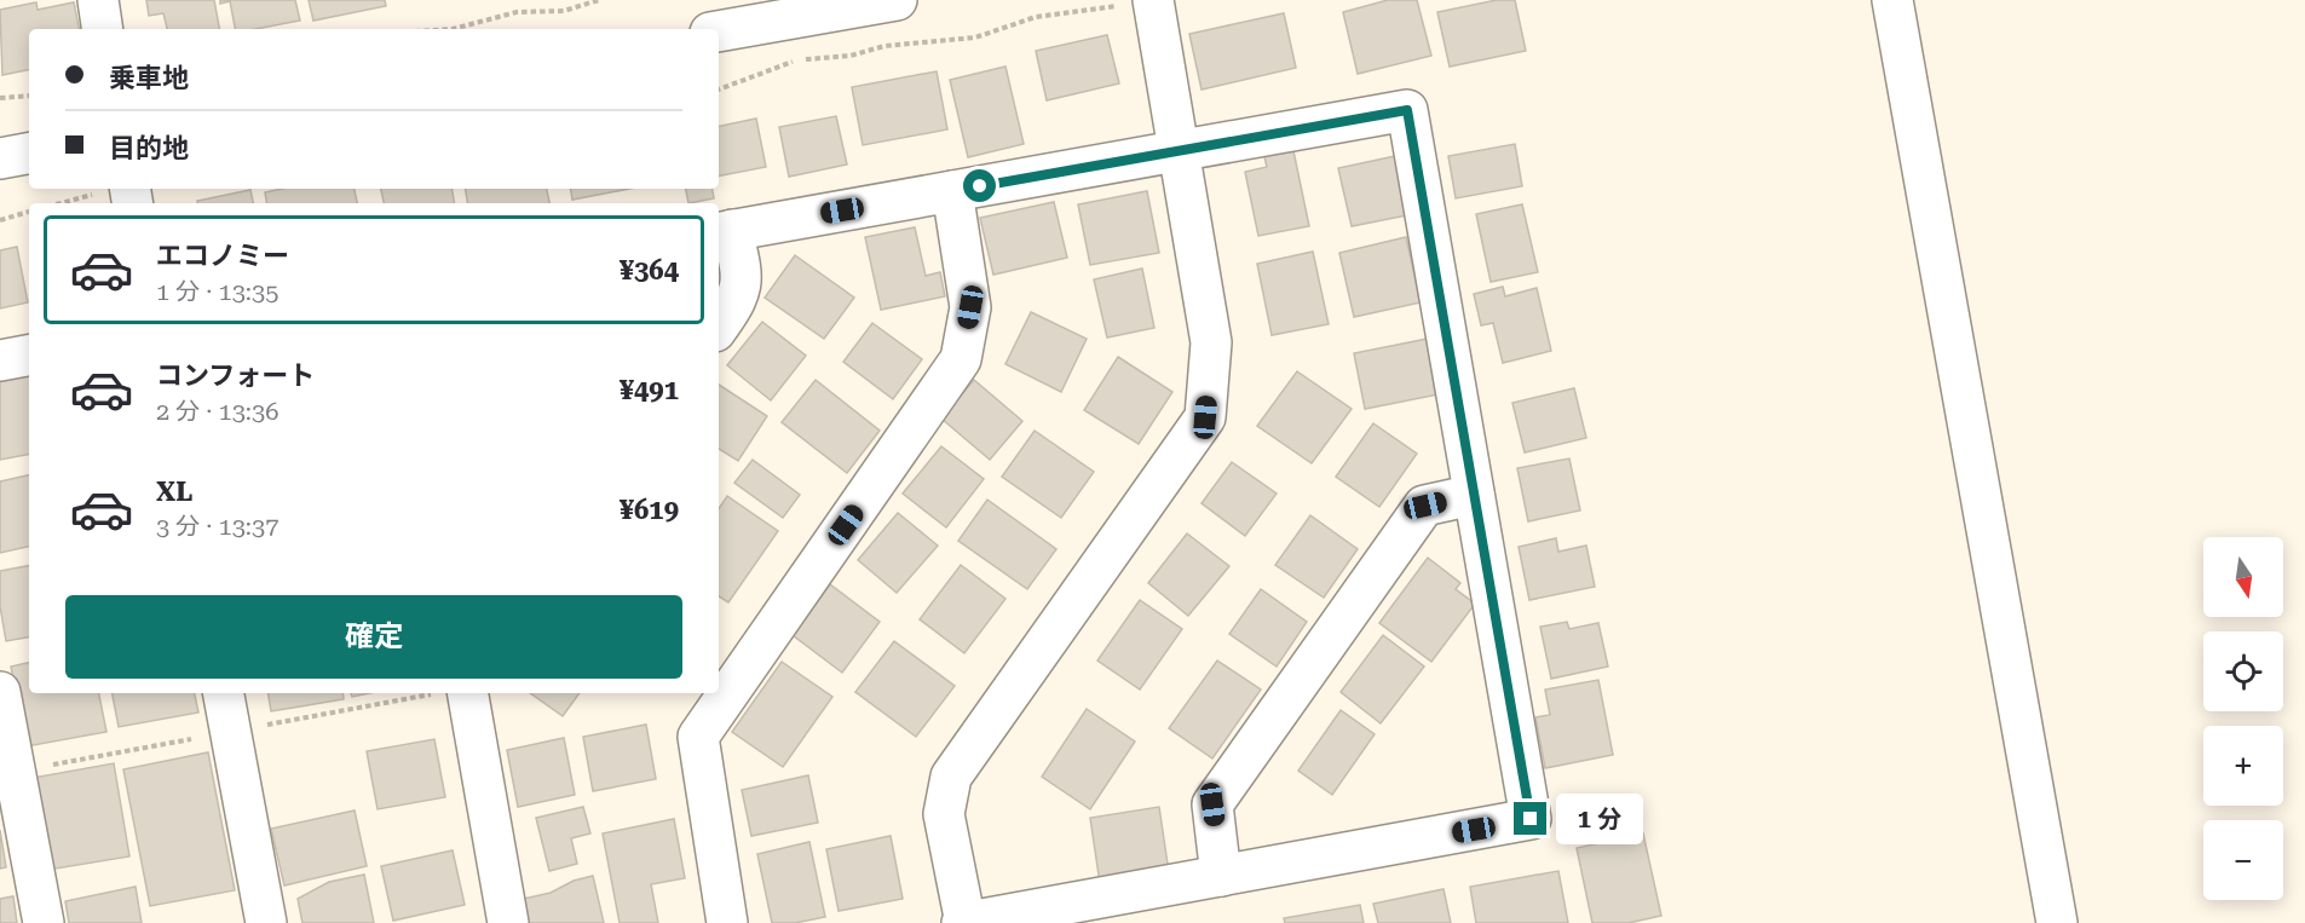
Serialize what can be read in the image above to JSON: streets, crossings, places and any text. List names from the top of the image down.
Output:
{
  "north": "bottom",
  "page": {
    "banner": ["乗車地", "目的地"],
    "list": [
      {
        "name": "エコノミー",
        "note": "1 分 · 13:35",
        "value": "¥364"
      },
      {
        "name": "コンフォート",
        "note": "2 分 · 13:36",
        "value": "¥491"
      },
      {
        "name": "XL",
        "note": "3 分 · 13:37",
        "value": "¥619"
      }
    ],
    "map_buttons": ["+", "−"],
    "buttons": "確定",
    "bubble": "1 分"
  }
}
